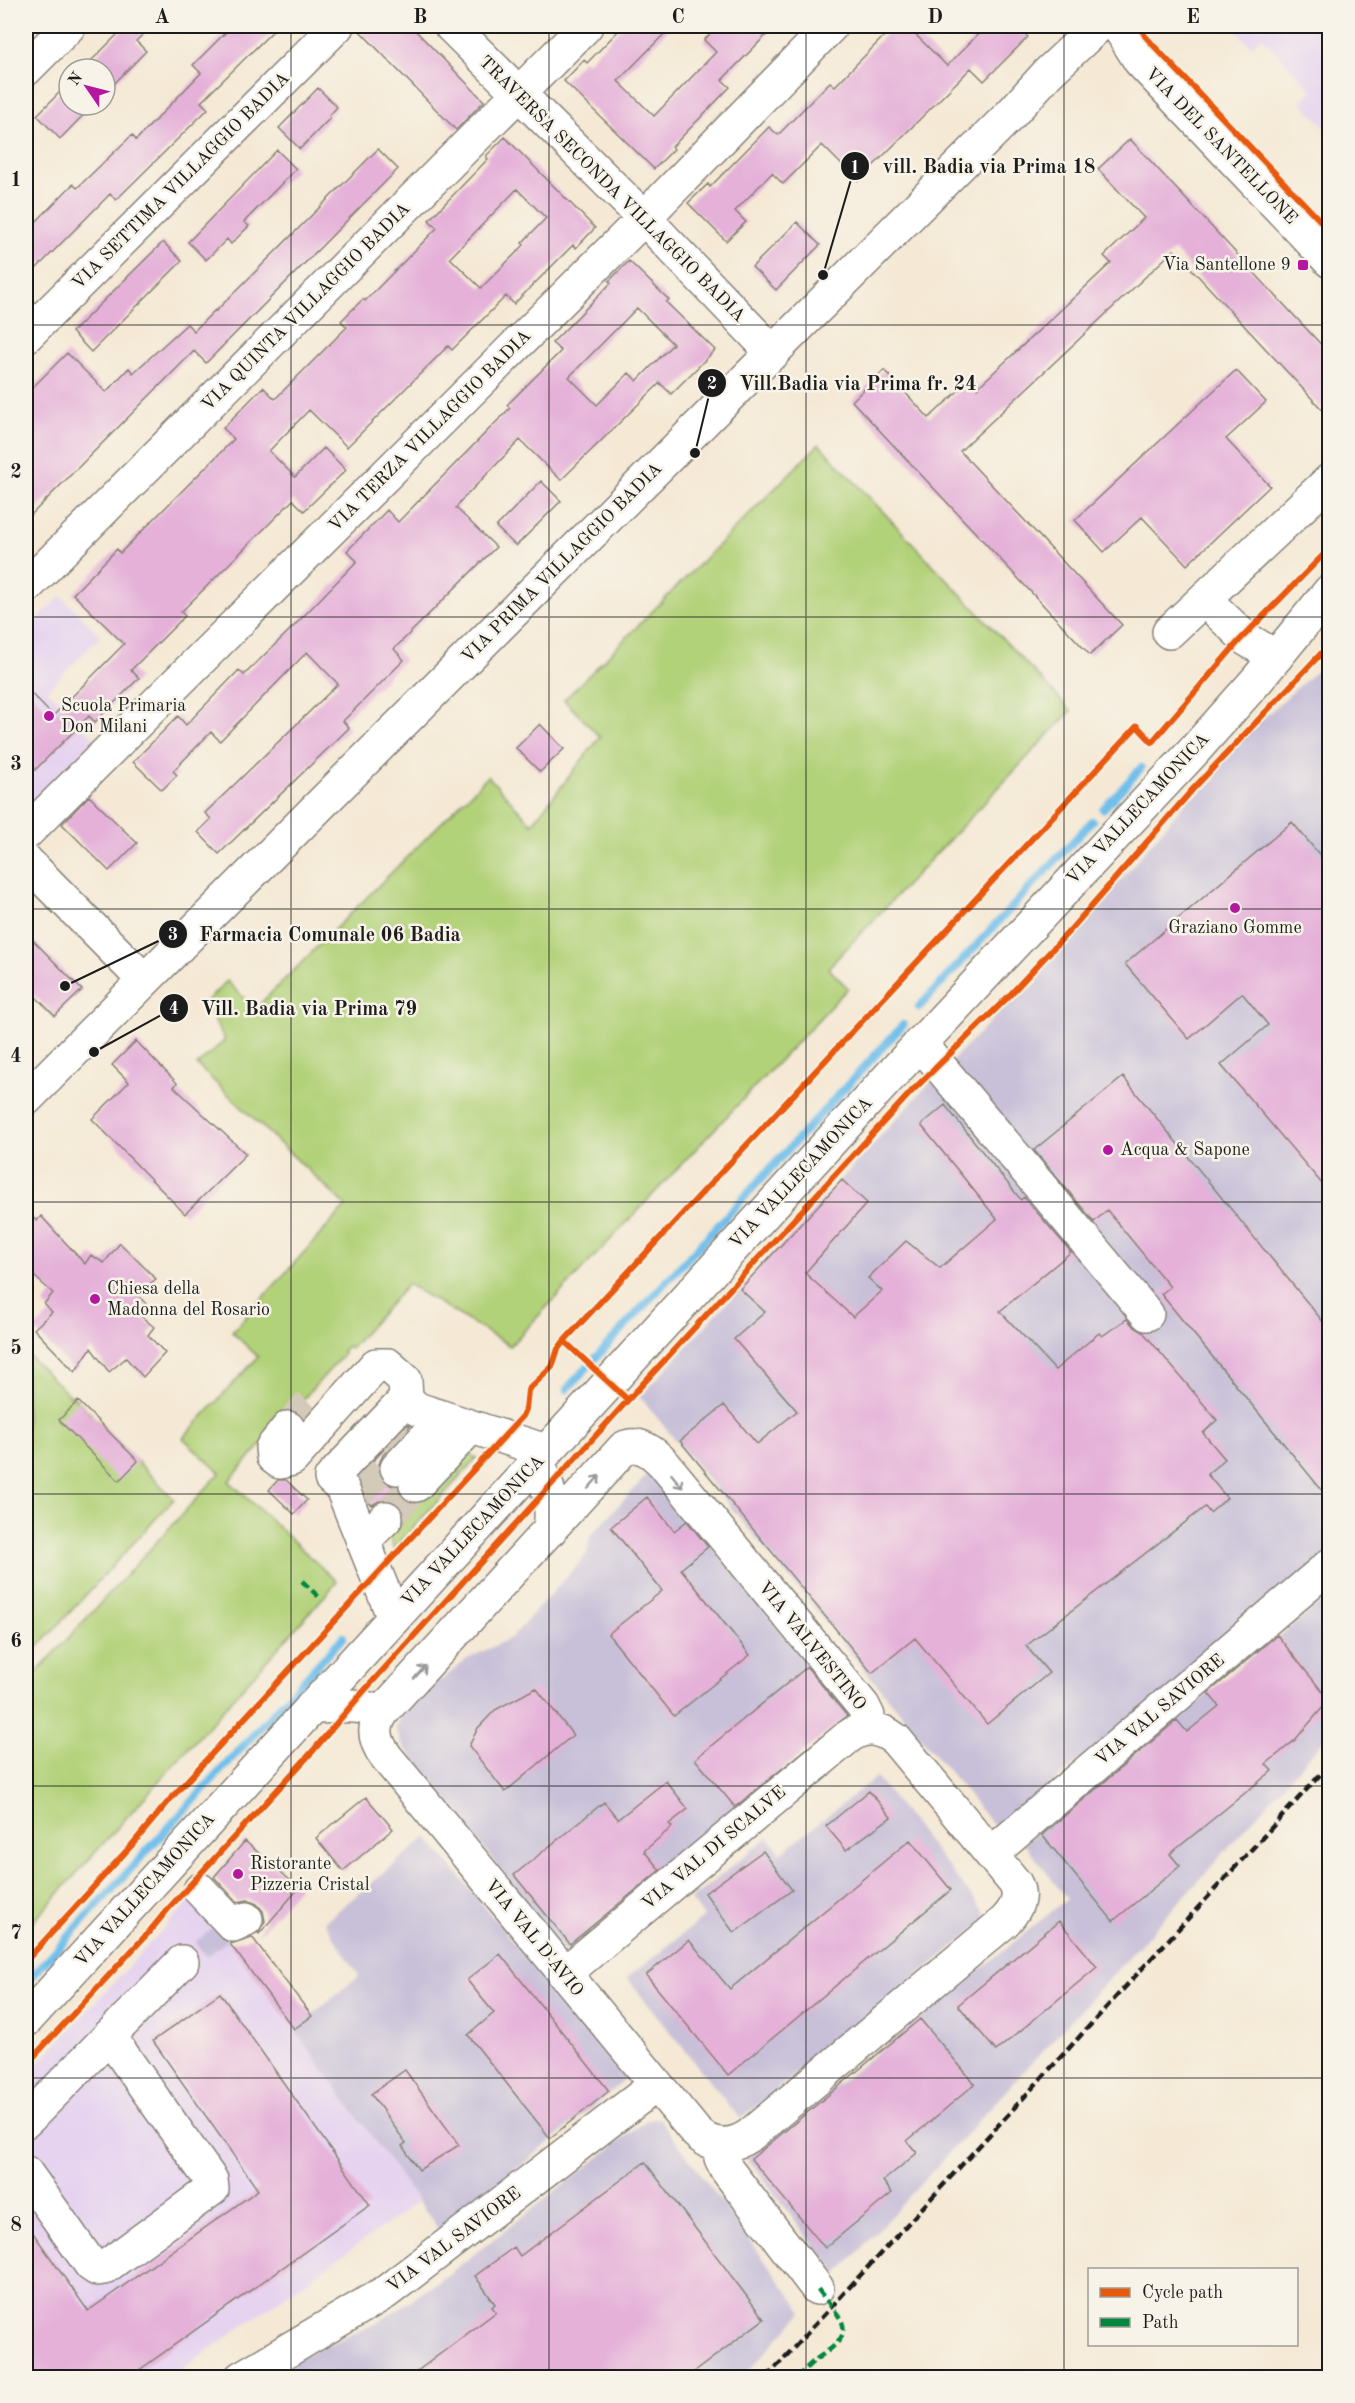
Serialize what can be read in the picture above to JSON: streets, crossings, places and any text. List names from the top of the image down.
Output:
{
  "streets": {
    "street": [
      "VIA DEL SANTELLONE",
      "VIA SETTIMA VILLAGGIO BADIA",
      "TRAVERSA SECONDA VILLAGGIO BADIA",
      "VIA QUINTA VILLAGGIO BADIA",
      "VIA TERZA VILLAGGIO BADIA",
      "VIA PRIMA VILLAGGIO BADIA",
      "VIA VALLECAMONICA",
      "VIA VALVESTINO",
      "VIA VAL SAVIORE",
      "VIA VAL DI SCALVE",
      "VIA VAL D'AVIO"
    ]
  },
  "crossings": [
    ["TRAVERSA SECONDA VILLAGGIO BADIA", "VIA QUINTA VILLAGGIO BADIA"],
    ["TRAVERSA SECONDA VILLAGGIO BADIA", "VIA TERZA VILLAGGIO BADIA"],
    ["TRAVERSA SECONDA VILLAGGIO BADIA", "VIA PRIMA VILLAGGIO BADIA"],
    ["VIA VALVESTINO", "VIA VAL SAVIORE"],
    ["VIA VALVESTINO", "VIA VAL DI SCALVE"],
    ["VIA VALVESTINO", "VIA VAL D'AVIO"],
    ["VIA VAL SAVIORE", "VIA VAL D'AVIO"],
    ["VIA VAL DI SCALVE", "VIA VAL D'AVIO"]
  ],
  "places": {
    "transit": ["Via Santellone 9"],
    "other": [
      "vill. Badia via Prima 18",
      "Vill.Badia via Prima fr. 24",
      "Scuola Primaria Don Milani",
      "Graziano Gomme",
      "Farmacia Comunale 06 Badia",
      "Vill. Badia via Prima 79",
      "Acqua & Sapone",
      "Chiesa della Madonna del Rosario",
      "Ristorante Pizzeria Cristal"
    ]
  },
  "legend": ["Cycle path", "Path"],
  "north": "top left",
  "grid": {
    "columns": [
      "A",
      "B",
      "C",
      "D",
      "E"
    ],
    "rows": [
      "1",
      "2",
      "3",
      "4",
      "5",
      "6",
      "7",
      "8"
    ]
  }
}
